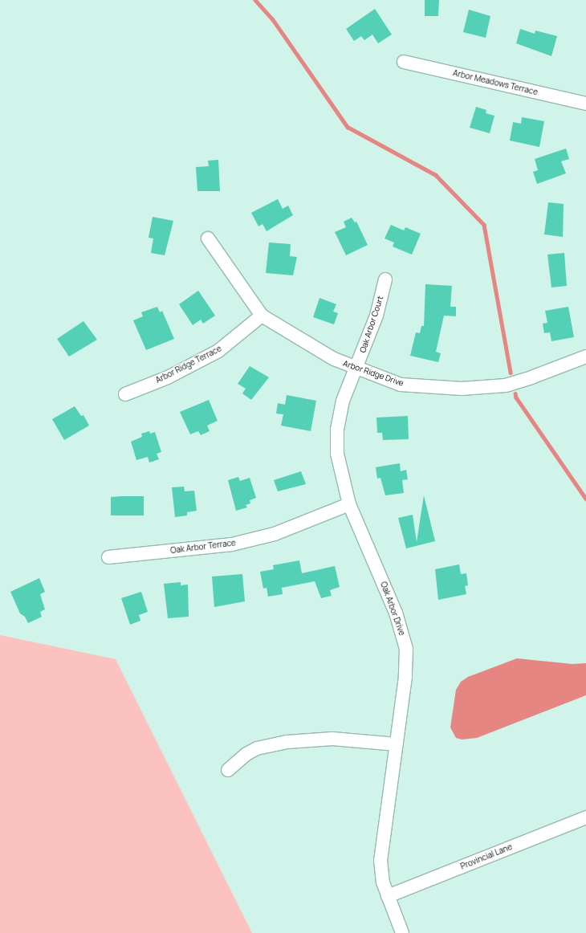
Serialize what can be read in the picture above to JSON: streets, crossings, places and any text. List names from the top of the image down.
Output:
{
  "streets": {
    "street": [
      "Arbor Meadows Terrace",
      "Oak Arbor Court",
      "Arbor Ridge Terrace",
      "Arbor Ridge Drive",
      "Oak Arbor Terrace",
      "Oak Arbor Drive",
      "Provincial Lane"
    ]
  },
  "crossings": [
    ["Oak Arbor Court", "Arbor Ridge Drive"],
    ["Oak Arbor Court", "Oak Arbor Drive"],
    ["Arbor Ridge Terrace", "Arbor Ridge Drive"],
    ["Arbor Ridge Drive", "Oak Arbor Drive"],
    ["Oak Arbor Terrace", "Oak Arbor Drive"],
    ["Oak Arbor Drive", "Provincial Lane"]
  ]
}
